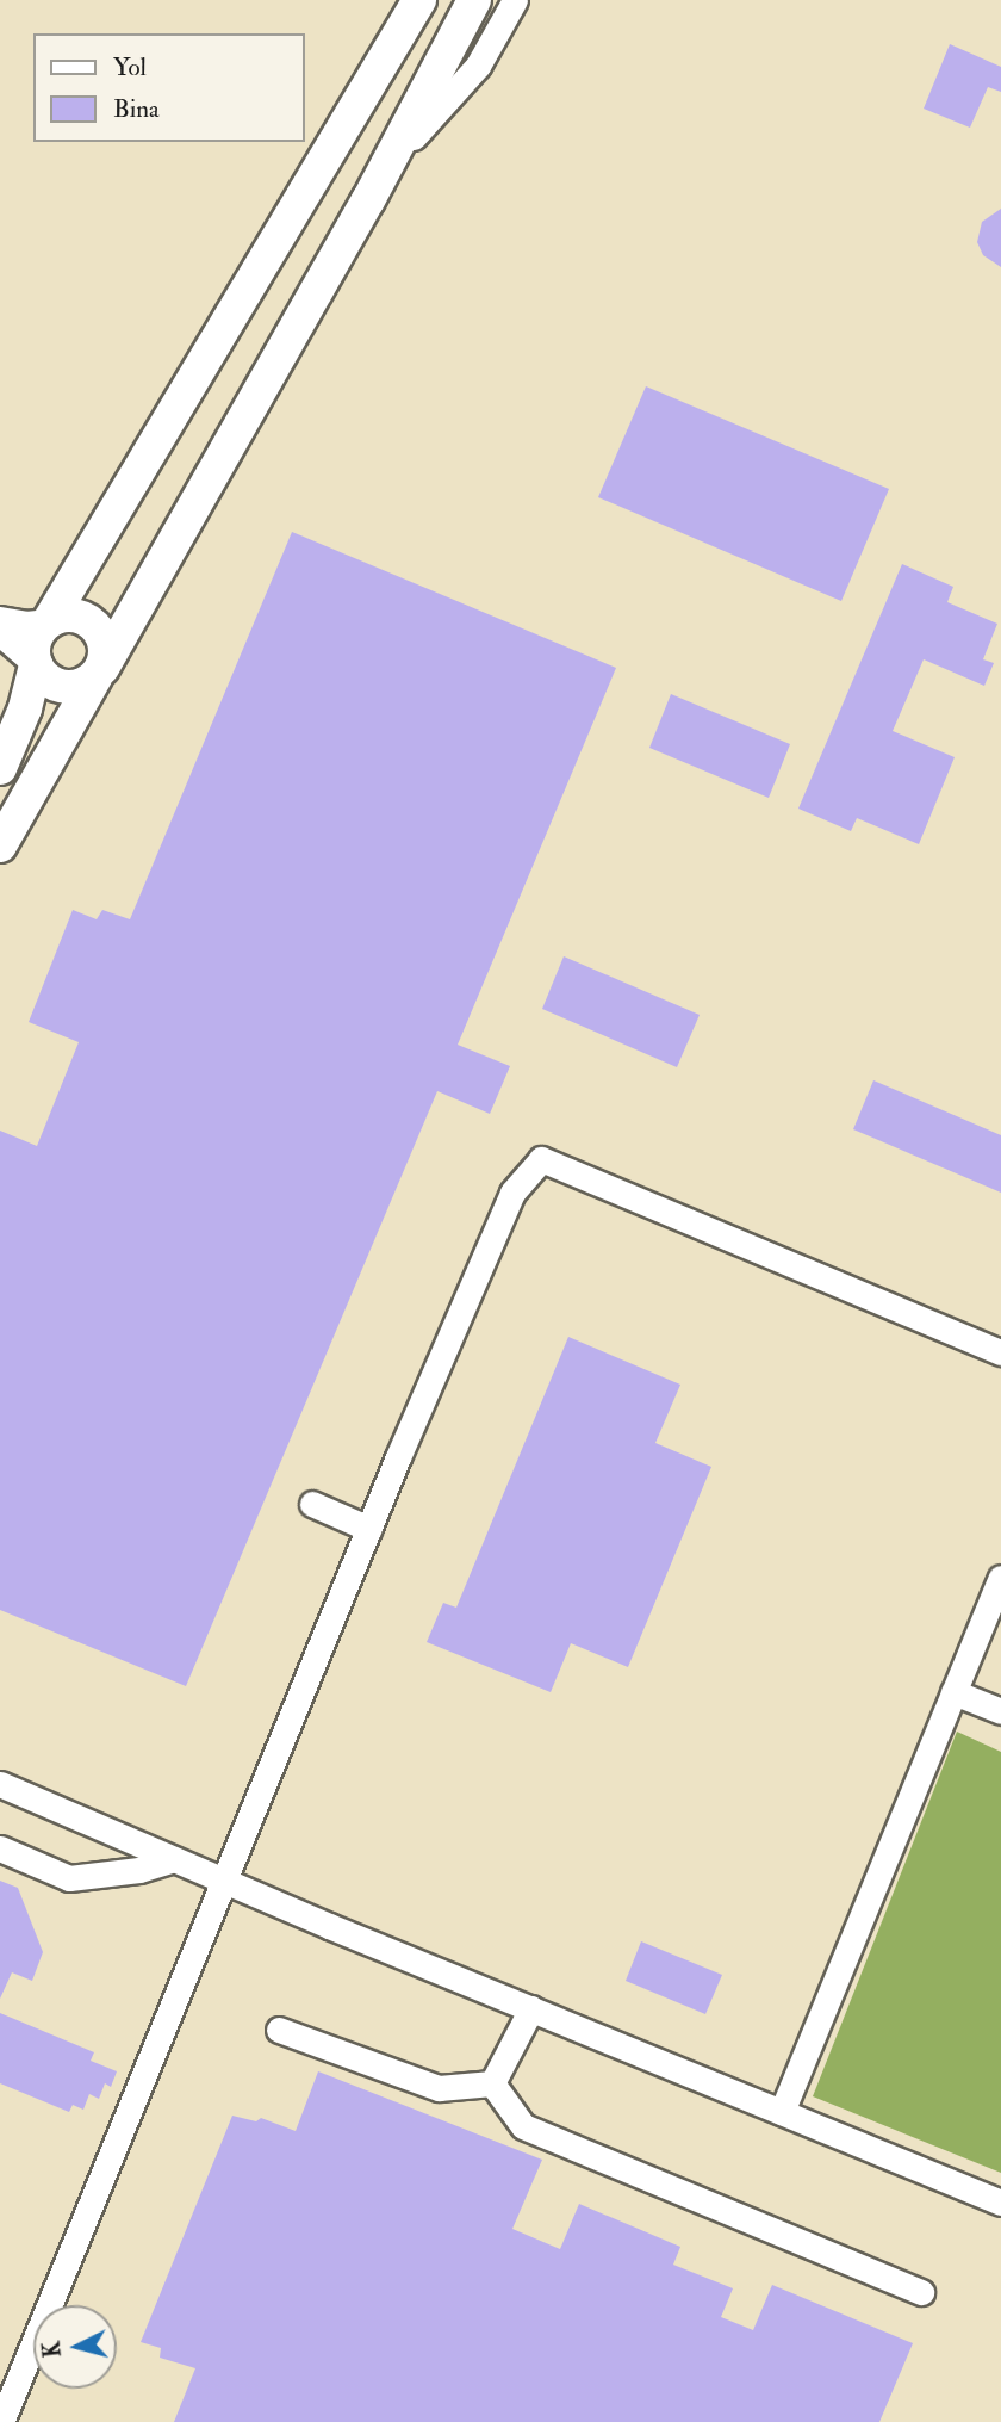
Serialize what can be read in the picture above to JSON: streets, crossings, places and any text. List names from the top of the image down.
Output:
{
  "legend": ["Yol", "Bina"],
  "north": "left"
}
